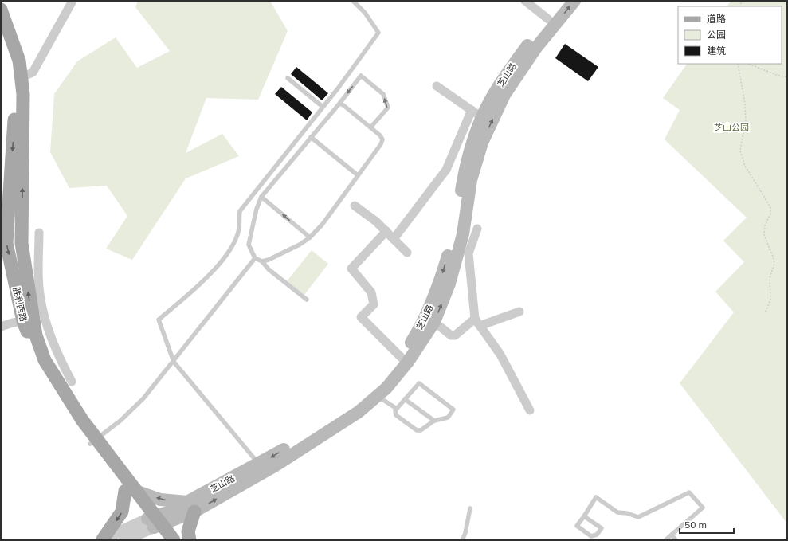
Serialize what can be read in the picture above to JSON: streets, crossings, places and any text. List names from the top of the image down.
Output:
{
  "streets": {
    "main road": ["芝山路", "胜利西路"]
  },
  "parks": ["芝山公园"],
  "legend": ["道路", "公园", "建筑"],
  "scale_bar": "50 m"
}
